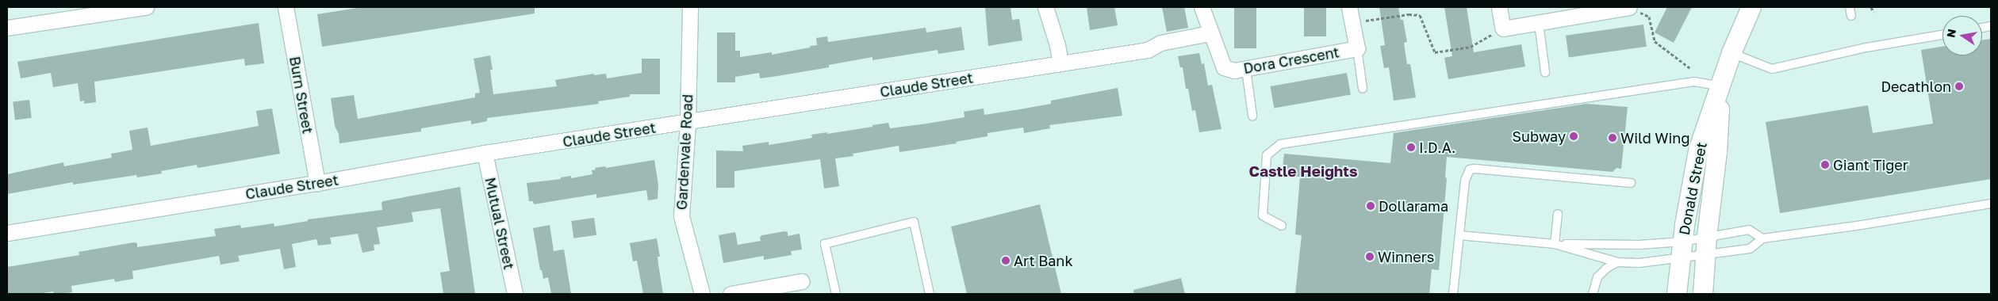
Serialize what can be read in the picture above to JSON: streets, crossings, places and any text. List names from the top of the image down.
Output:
{
  "streets": {
    "street": [
      "Dora Crescent",
      "Claude Street",
      "Burn Street",
      "Gardenvale Road",
      "Donald Street",
      "Mutual Street"
    ]
  },
  "crossings": [
    ["Dora Crescent", "Claude Street"],
    ["Claude Street", "Burn Street"],
    ["Claude Street", "Gardenvale Road"],
    ["Claude Street", "Mutual Street"]
  ],
  "districts": ["Castle Heights"],
  "places": [
    "Decathlon",
    "Subway",
    "Wild Wing",
    "I.D.A.",
    "Giant Tiger",
    "Dollarama",
    "Winners",
    "Art Bank"
  ],
  "north": "left"
}
